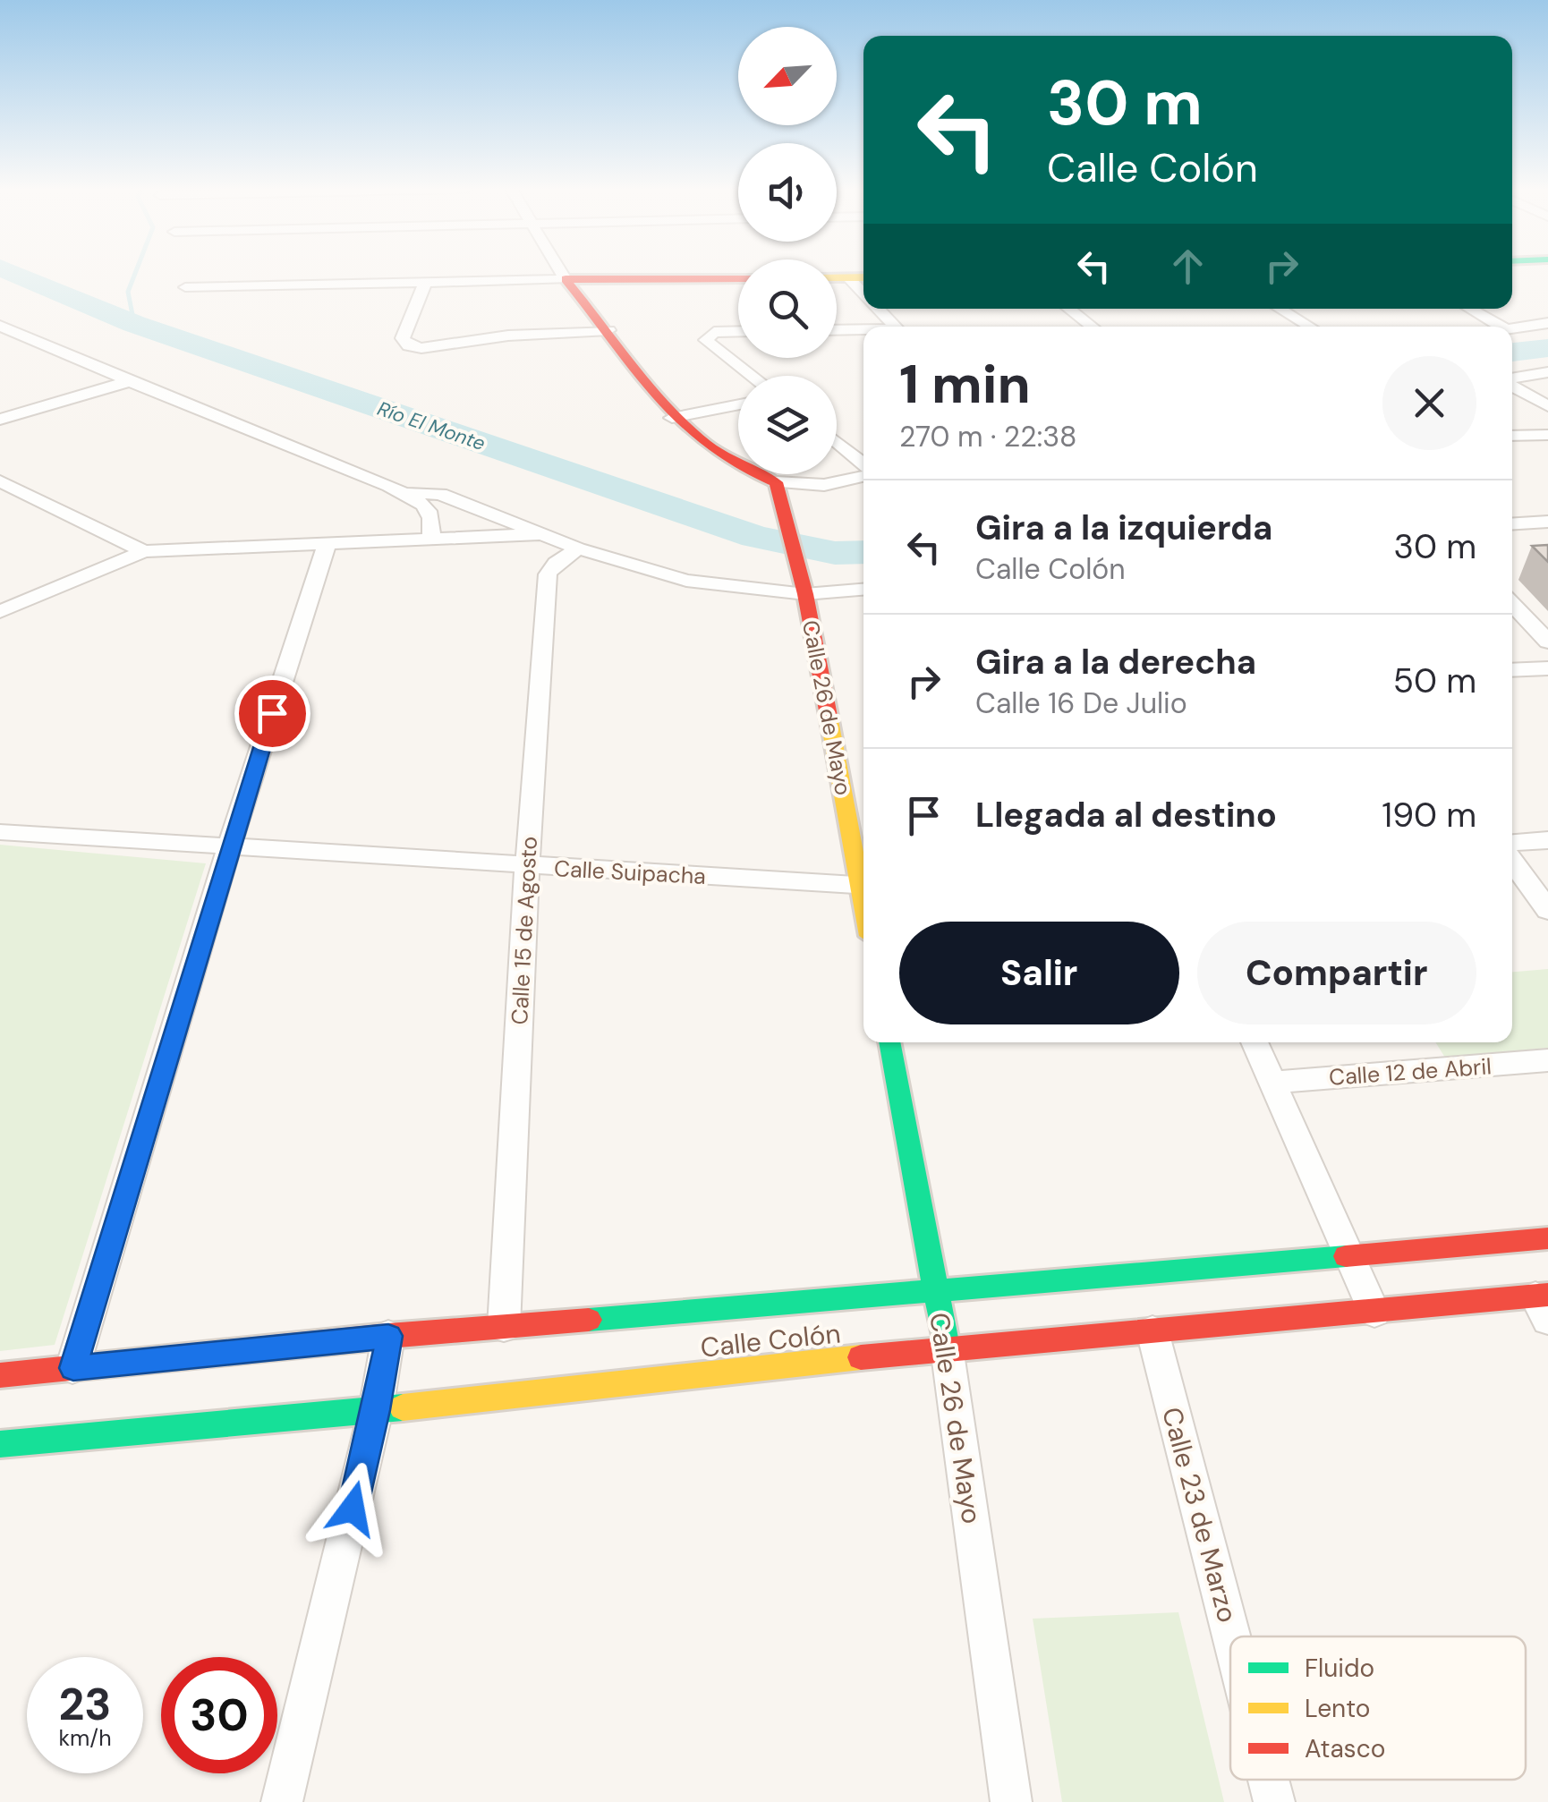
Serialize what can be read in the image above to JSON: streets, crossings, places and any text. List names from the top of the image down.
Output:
{
  "streets": {
    "street": [
      "Calle 26 de Mayo",
      "Calle Suipacha",
      "Calle 15 de Agosto",
      "Calle 12 de Abril",
      "Calle Colón",
      "Calle 23 de Marzo"
    ]
  },
  "crossings": [
    ["Calle 26 de Mayo", "Calle Colón"],
    ["Calle Suipacha", "Calle 15 de Agosto"],
    ["Calle 15 de Agosto", "Calle Colón"],
    ["Calle Colón", "Calle 23 de Marzo"]
  ],
  "water": ["Río El Monte"],
  "legend": ["Fluido", "Lento", "Atasco"],
  "north": "bottom left",
  "page": {
    "turn": ["30 m", "Calle Colón"],
    "heading": ["1 min", "270 m · 22:38"],
    "list": [
      {
        "name": "Gira a la izquierda",
        "note": "Calle Colón",
        "value": "30 m"
      },
      {
        "name": "Gira a la derecha",
        "note": "Calle 16 De Julio",
        "value": "50 m"
      },
      {
        "name": "Llegada al destino",
        "value": "190 m"
      }
    ],
    "buttons": ["Salir", "Compartir"],
    "speed": "23 km/h",
    "limit": "30"
  }
}
